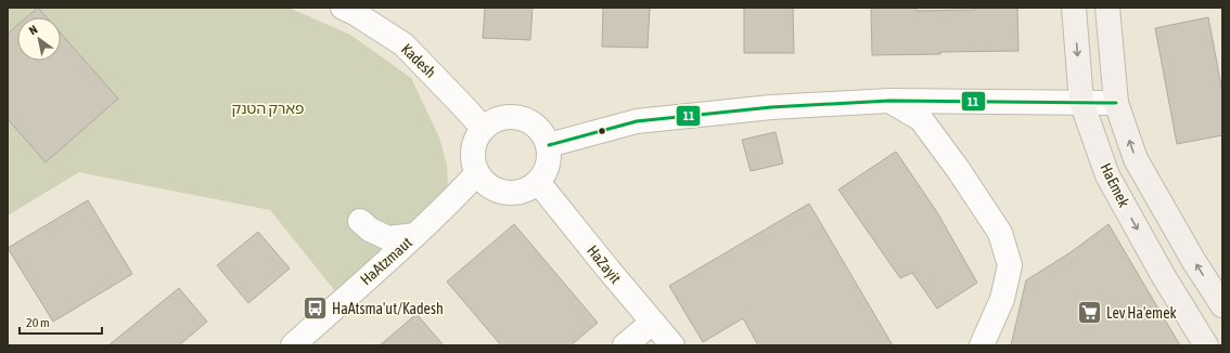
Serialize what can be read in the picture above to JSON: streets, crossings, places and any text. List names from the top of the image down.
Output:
{
  "streets": {
    "main road": ["HaEmek"],
    "street": ["Kadesh", "HaAtzmaut", "HaZayit"]
  },
  "crossings": [
    ["Kadesh", "HaAtzmaut"],
    ["Kadesh", "HaZayit"],
    ["HaAtzmaut", "HaZayit"]
  ],
  "parks": ["פארק הטנק"],
  "places": {
    "bus stop": ["HaAtsma'ut/Kadesh"],
    "supermarket": ["Lev Ha'emek"]
  },
  "lines": ["transit line 11"],
  "scale_bar": "20 m",
  "north": "top left"
}
